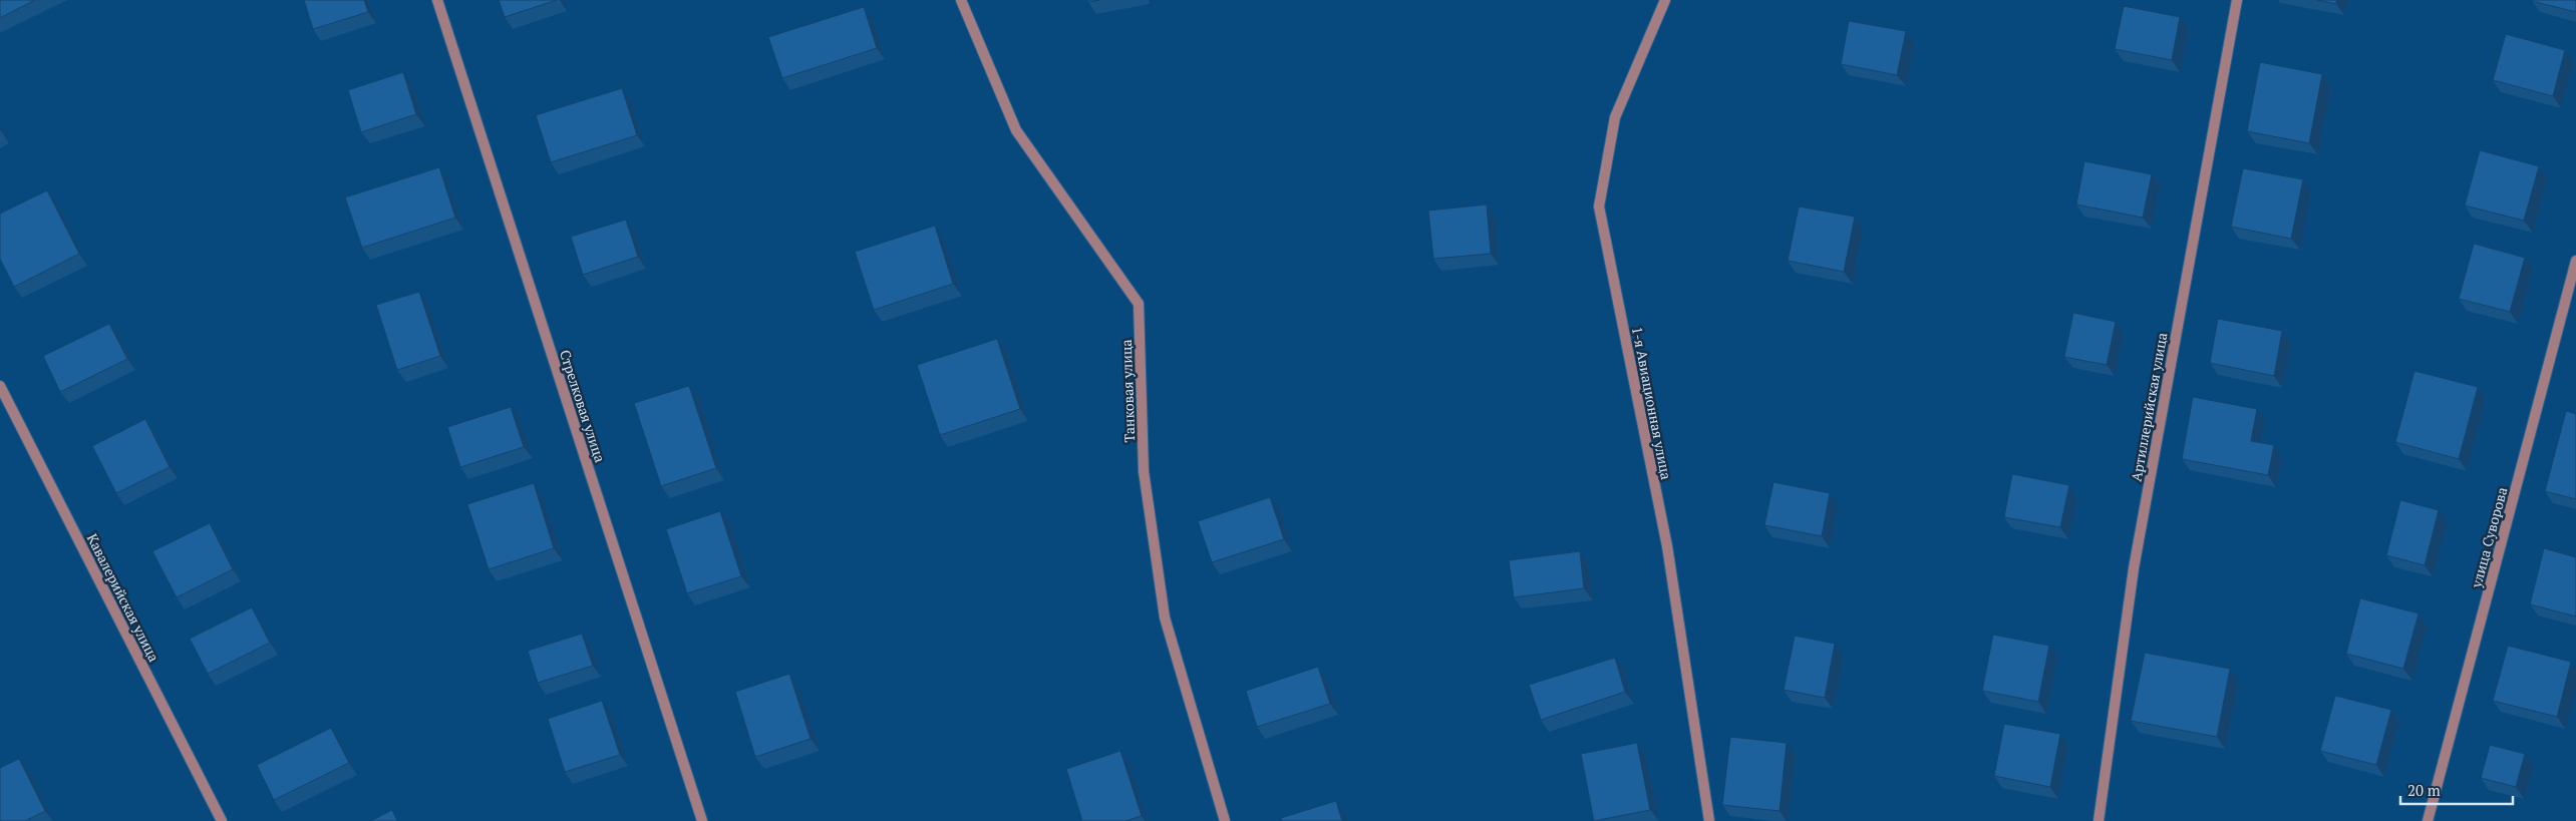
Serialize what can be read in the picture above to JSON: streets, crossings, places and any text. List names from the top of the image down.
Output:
{
  "streets": {
    "street": [
      "Танковая улица",
      "1-я Авиационная улица",
      "Стрелковая улица",
      "Артиллерийская улица",
      "улица Суворова",
      "Кавалерийская улица"
    ]
  },
  "scale_bar": "20 m"
}
